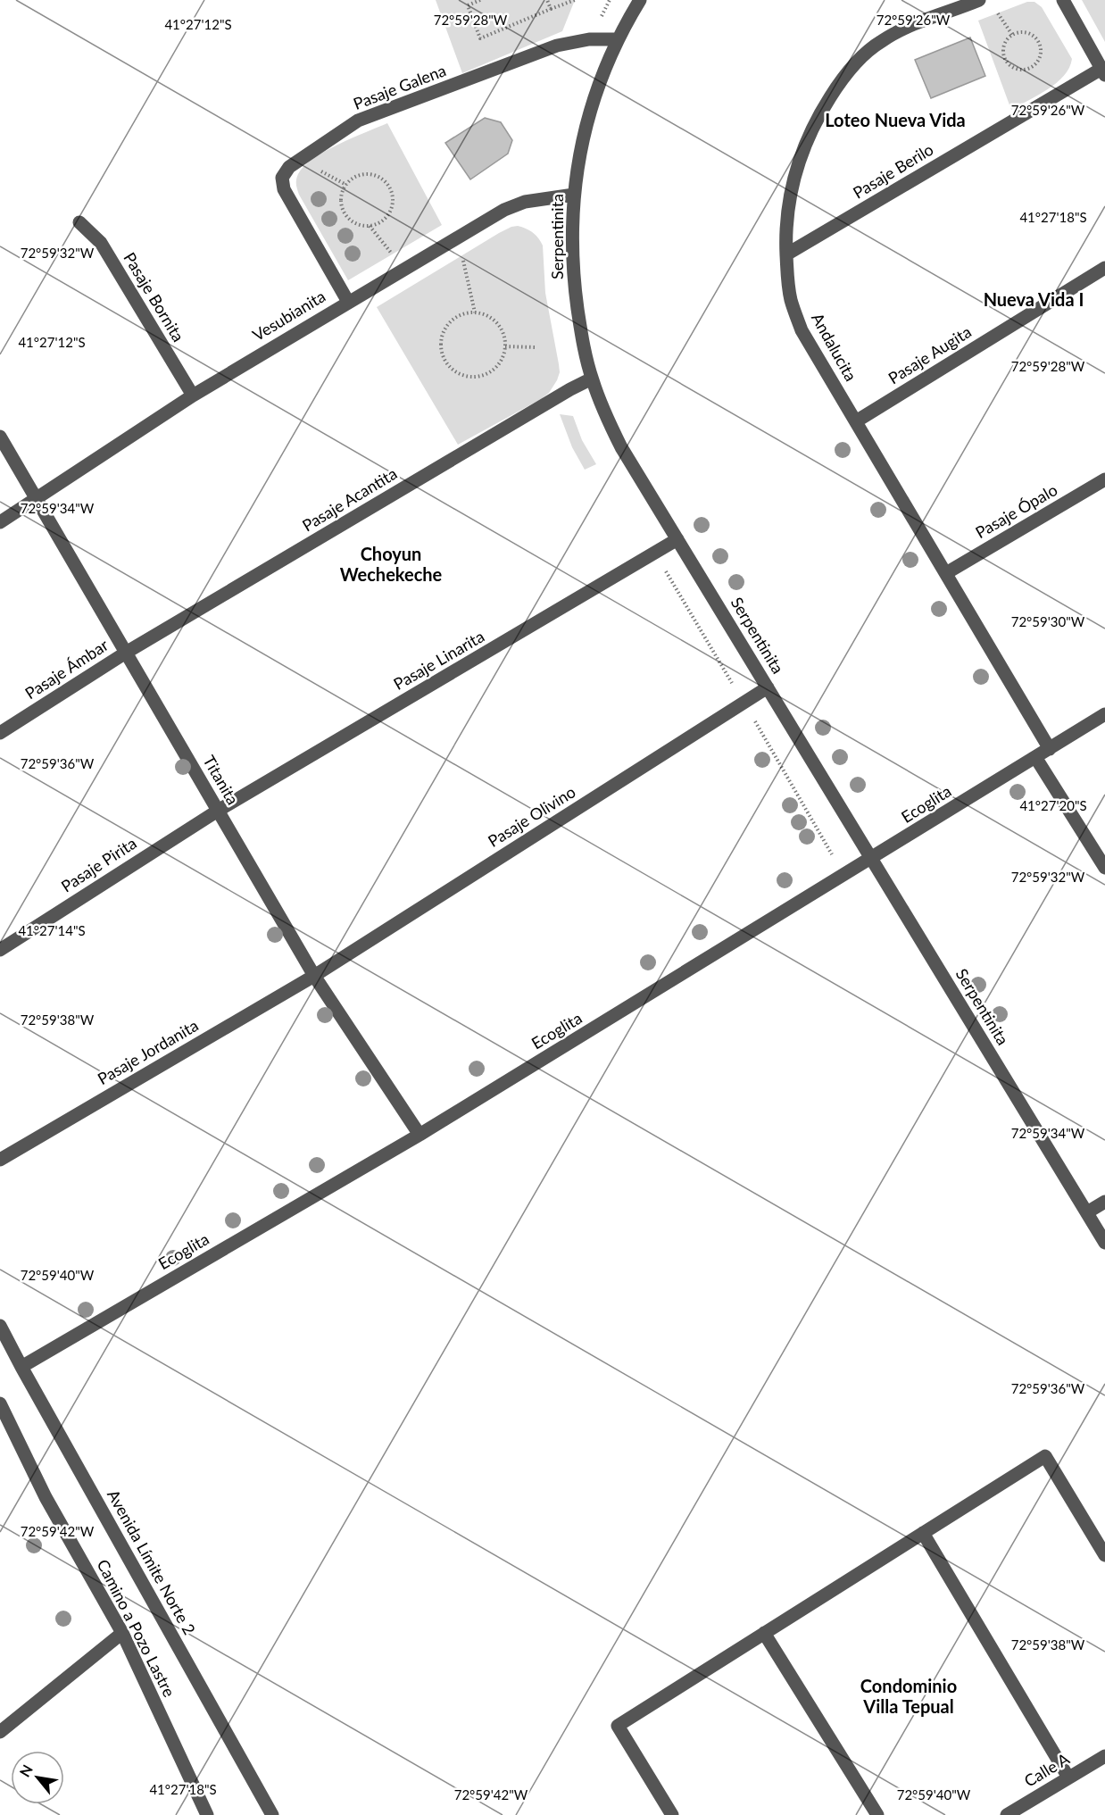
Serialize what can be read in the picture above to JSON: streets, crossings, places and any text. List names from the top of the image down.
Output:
{
  "streets": {
    "street": [
      "Pasaje Galena",
      "Pasaje Berilo",
      "Serpentinita",
      "Pasaje Bornita",
      "Vesubianita",
      "Andalucita",
      "Pasaje Augita",
      "Pasaje Acantita",
      "Pasaje Ópalo",
      "Pasaje Linarita",
      "Pasaje Ámbar",
      "Titanita",
      "Ecoglita",
      "Pasaje Olivino",
      "Pasaje Pirita",
      "Pasaje Jordanita",
      "Avenida Límite Norte 2",
      "Camino a Pozo Lastre",
      "Calle A"
    ]
  },
  "crossings": [
    ["Pasaje Galena", "Serpentinita"],
    ["Pasaje Galena", "Vesubianita"],
    ["Pasaje Berilo", "Andalucita"],
    ["Serpentinita", "Vesubianita"],
    ["Serpentinita", "Pasaje Acantita"],
    ["Serpentinita", "Pasaje Linarita"],
    ["Serpentinita", "Ecoglita"],
    ["Serpentinita", "Pasaje Olivino"],
    ["Pasaje Bornita", "Vesubianita"],
    ["Vesubianita", "Titanita"],
    ["Andalucita", "Pasaje Augita"],
    ["Andalucita", "Pasaje Ópalo"],
    ["Andalucita", "Ecoglita"],
    ["Pasaje Acantita", "Pasaje Ámbar"],
    ["Pasaje Acantita", "Titanita"],
    ["Pasaje Linarita", "Titanita"],
    ["Pasaje Linarita", "Pasaje Pirita"],
    ["Pasaje Ámbar", "Titanita"],
    ["Titanita", "Ecoglita"],
    ["Titanita", "Pasaje Olivino"],
    ["Titanita", "Pasaje Pirita"],
    ["Titanita", "Pasaje Jordanita"],
    ["Ecoglita", "Avenida Límite Norte 2"],
    ["Pasaje Olivino", "Pasaje Jordanita"]
  ],
  "districts": [
    "Loteo Nueva Vida",
    "Nueva Vida I",
    "Choyun Wechekeche",
    "Condominio Villa Tepual"
  ],
  "north": "top left",
  "coordinates": [
    "72°59'28\"W",
    "72°59'26\"W",
    "41°27'12\"S",
    "41°27'18\"S",
    "72°59'32\"W",
    "72°59'34\"W",
    "72°59'30\"W",
    "72°59'36\"W",
    "41°27'20\"S",
    "41°27'14\"S",
    "72°59'38\"W",
    "72°59'40\"W",
    "72°59'42\"W"
  ]
}
